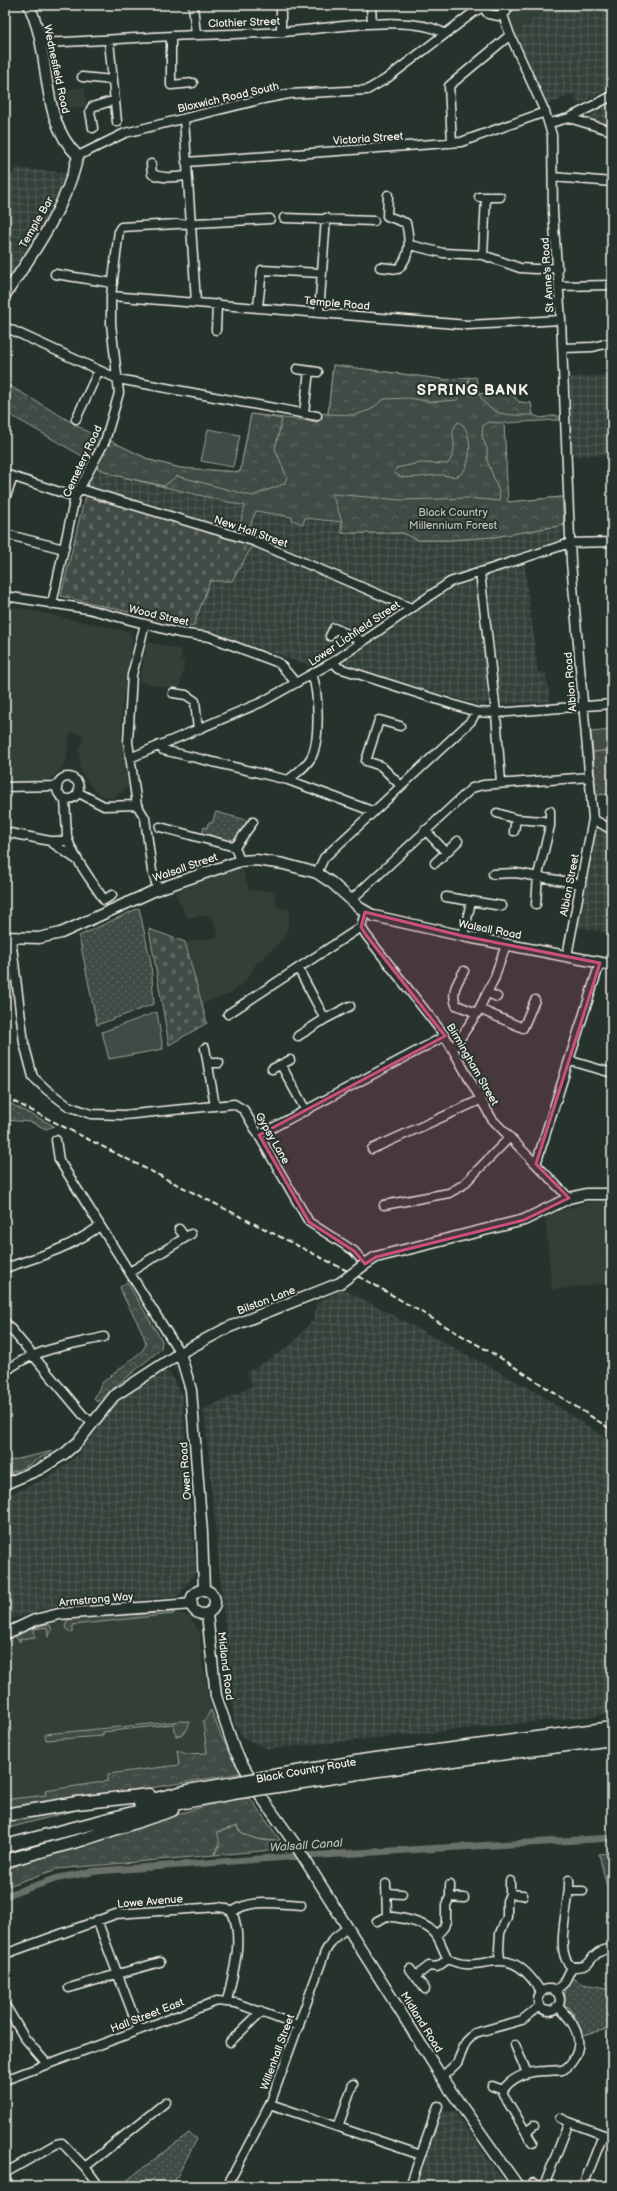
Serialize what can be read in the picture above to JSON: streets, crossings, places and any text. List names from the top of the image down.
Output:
{
  "streets": {
    "highway": ["Black Country Route"],
    "main road": [
      "Wednesfield Road",
      "Temple Bar",
      "Walsall Street",
      "Walsall Road",
      "Bilston Lane",
      "Owen Road",
      "Armstrong Way",
      "Midland Road"
    ],
    "street": [
      "Clothier Street",
      "Bloxwich Road South",
      "Victoria Street",
      "St Anne's Road",
      "Temple Road",
      "Cemetery Road",
      "New Hall Street",
      "Wood Street",
      "Lower Lichfield Street",
      "Albion Road",
      "Albion Street",
      "Birmingham Street",
      "Gypsy Lane",
      "Lowe Avenue",
      "Hall Street East",
      "Willenhall Street"
    ]
  },
  "crossings": [
    ["Clothier Street", "Wednesfield Road"],
    ["Clothier Street", "Bloxwich Road South"],
    ["Wednesfield Road", "Bloxwich Road South"],
    ["Wednesfield Road", "Temple Bar"],
    ["Bloxwich Road South", "Temple Bar"],
    ["Victoria Street", "St Anne's Road"],
    ["St Anne's Road", "Temple Road"],
    ["St Anne's Road", "Lower Lichfield Street"],
    ["St Anne's Road", "Albion Road"],
    ["Temple Road", "Cemetery Road"],
    ["Cemetery Road", "New Hall Street"],
    ["Cemetery Road", "Wood Street"],
    ["New Hall Street", "Lower Lichfield Street"],
    ["Wood Street", "Lower Lichfield Street"],
    ["Lower Lichfield Street", "Albion Road"],
    ["Albion Road", "Albion Street"],
    ["Walsall Street", "Walsall Road"],
    ["Walsall Street", "Gypsy Lane"],
    ["Albion Street", "Walsall Road"],
    ["Birmingham Street", "Bilston Lane"],
    ["Gypsy Lane", "Bilston Lane"],
    ["Bilston Lane", "Owen Road"],
    ["Owen Road", "Armstrong Way"],
    ["Owen Road", "Midland Road"],
    ["Armstrong Way", "Midland Road"],
    ["Midland Road", "Willenhall Street"],
    ["Hall Street East", "Willenhall Street"]
  ],
  "districts": ["SPRING BANK"],
  "water": ["Walsall Canal"],
  "parks": ["Black Country Millennium Forest"]
}
